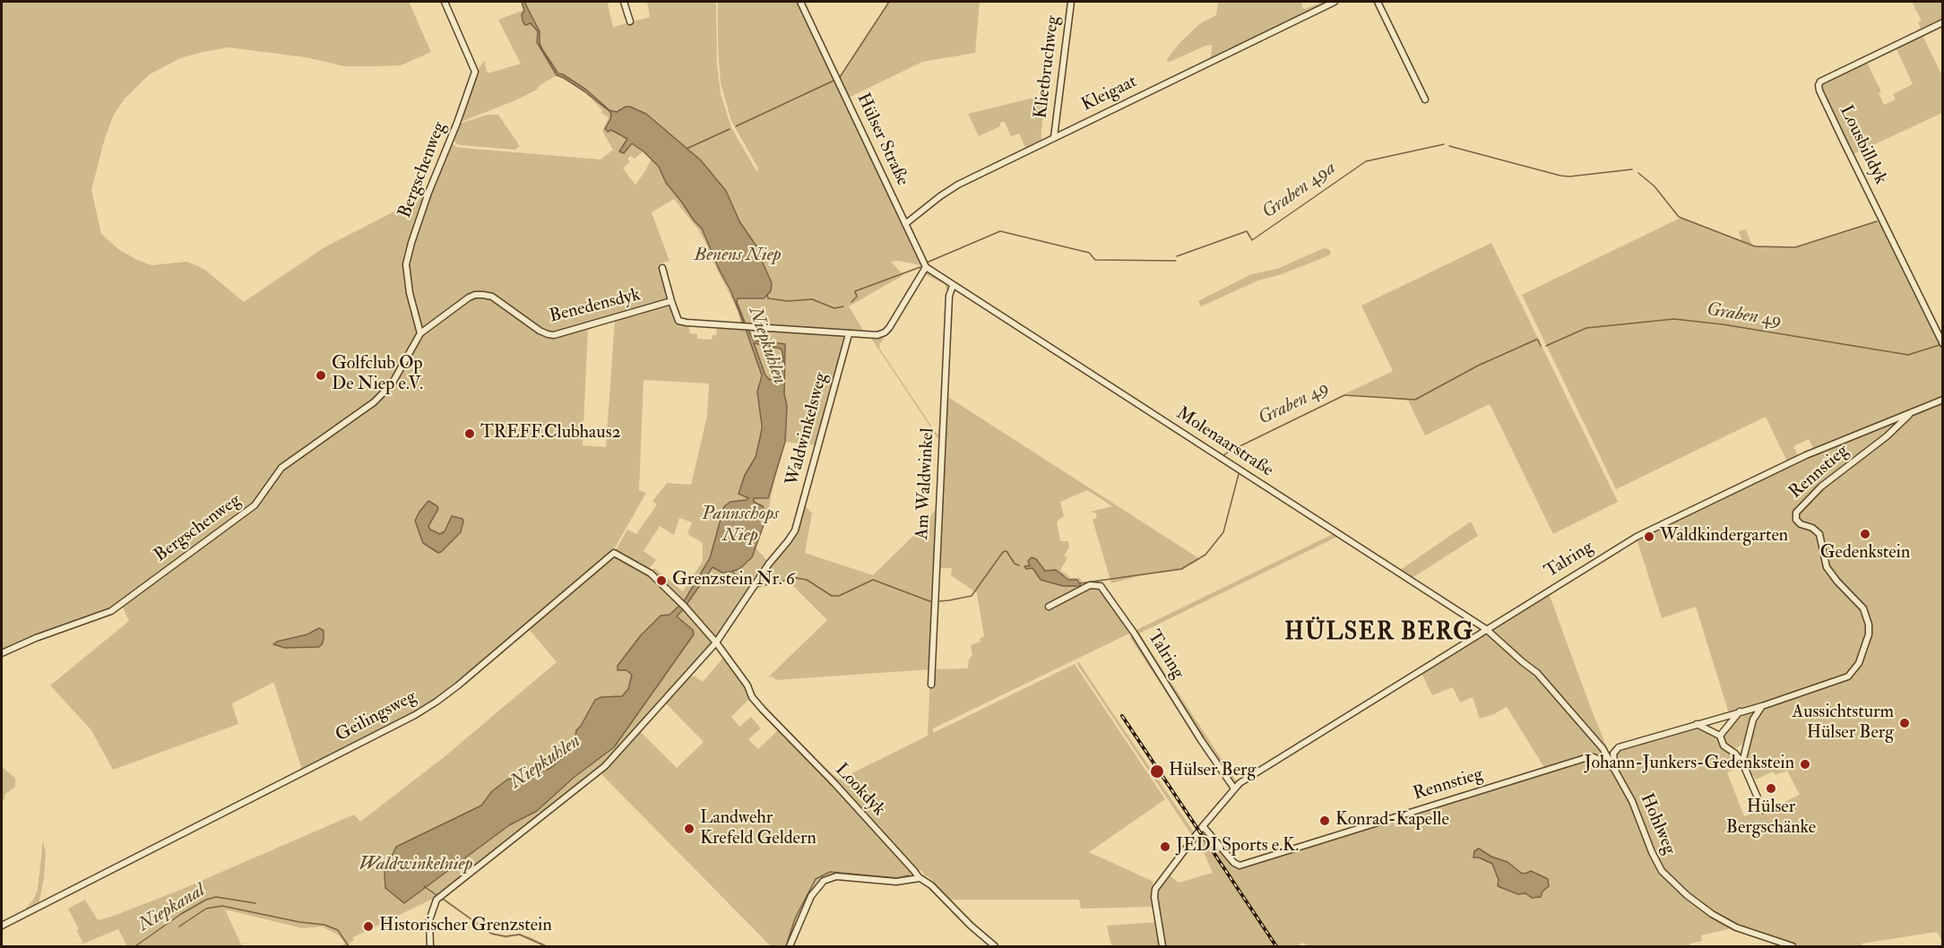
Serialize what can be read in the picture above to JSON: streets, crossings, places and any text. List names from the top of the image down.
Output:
{
  "streets": {
    "street": [
      "Klietbruchweg",
      "Kleigaat",
      "Hülser Straße",
      "Lousbilldyk",
      "Bergschenweg",
      "Benedensdyk",
      "Waldwinkelsweg",
      "Molenaarstraße",
      "Rennstieg",
      "Am Waldwinkel",
      "Talring",
      "Geilingsweg",
      "Lookdyk",
      "Hohlweg"
    ]
  },
  "crossings": [
    ["Klietbruchweg", "Kleigaat"],
    ["Kleigaat", "Hülser Straße"],
    ["Hülser Straße", "Molenaarstraße"],
    ["Hülser Straße", "Am Waldwinkel"],
    ["Bergschenweg", "Benedensdyk"],
    ["Waldwinkelsweg", "Geilingsweg"],
    ["Waldwinkelsweg", "Lookdyk"],
    ["Molenaarstraße", "Am Waldwinkel"],
    ["Molenaarstraße", "Talring"],
    ["Molenaarstraße", "Hohlweg"],
    ["Rennstieg", "Talring"],
    ["Rennstieg", "Hohlweg"],
    ["Talring", "Hohlweg"],
    ["Geilingsweg", "Lookdyk"]
  ],
  "districts": ["HÜLSER BERG"],
  "water": [
    "Graben 49a",
    "Benens Niep",
    "Graben 49",
    "Niepkuhlen",
    "Pannschops Niep",
    "Waldwinkelniep",
    "Niepkanal"
  ],
  "places": [
    "Golfclub Op De Niep e.V.",
    "TREFF.Clubhaus2",
    "Gedenkstein",
    "Waldkindergarten",
    "Grenzstein Nr. 6",
    "Aussichtsturm Hülser Berg",
    "Johann-Junkers-Gedenkstein",
    "Hülser Berg",
    "Hülser Bergschänke",
    "Konrad-Kapelle",
    "Landwehr Krefeld Geldern",
    "JEDI Sports e.K.",
    "Historischer Grenzstein"
  ]
}
